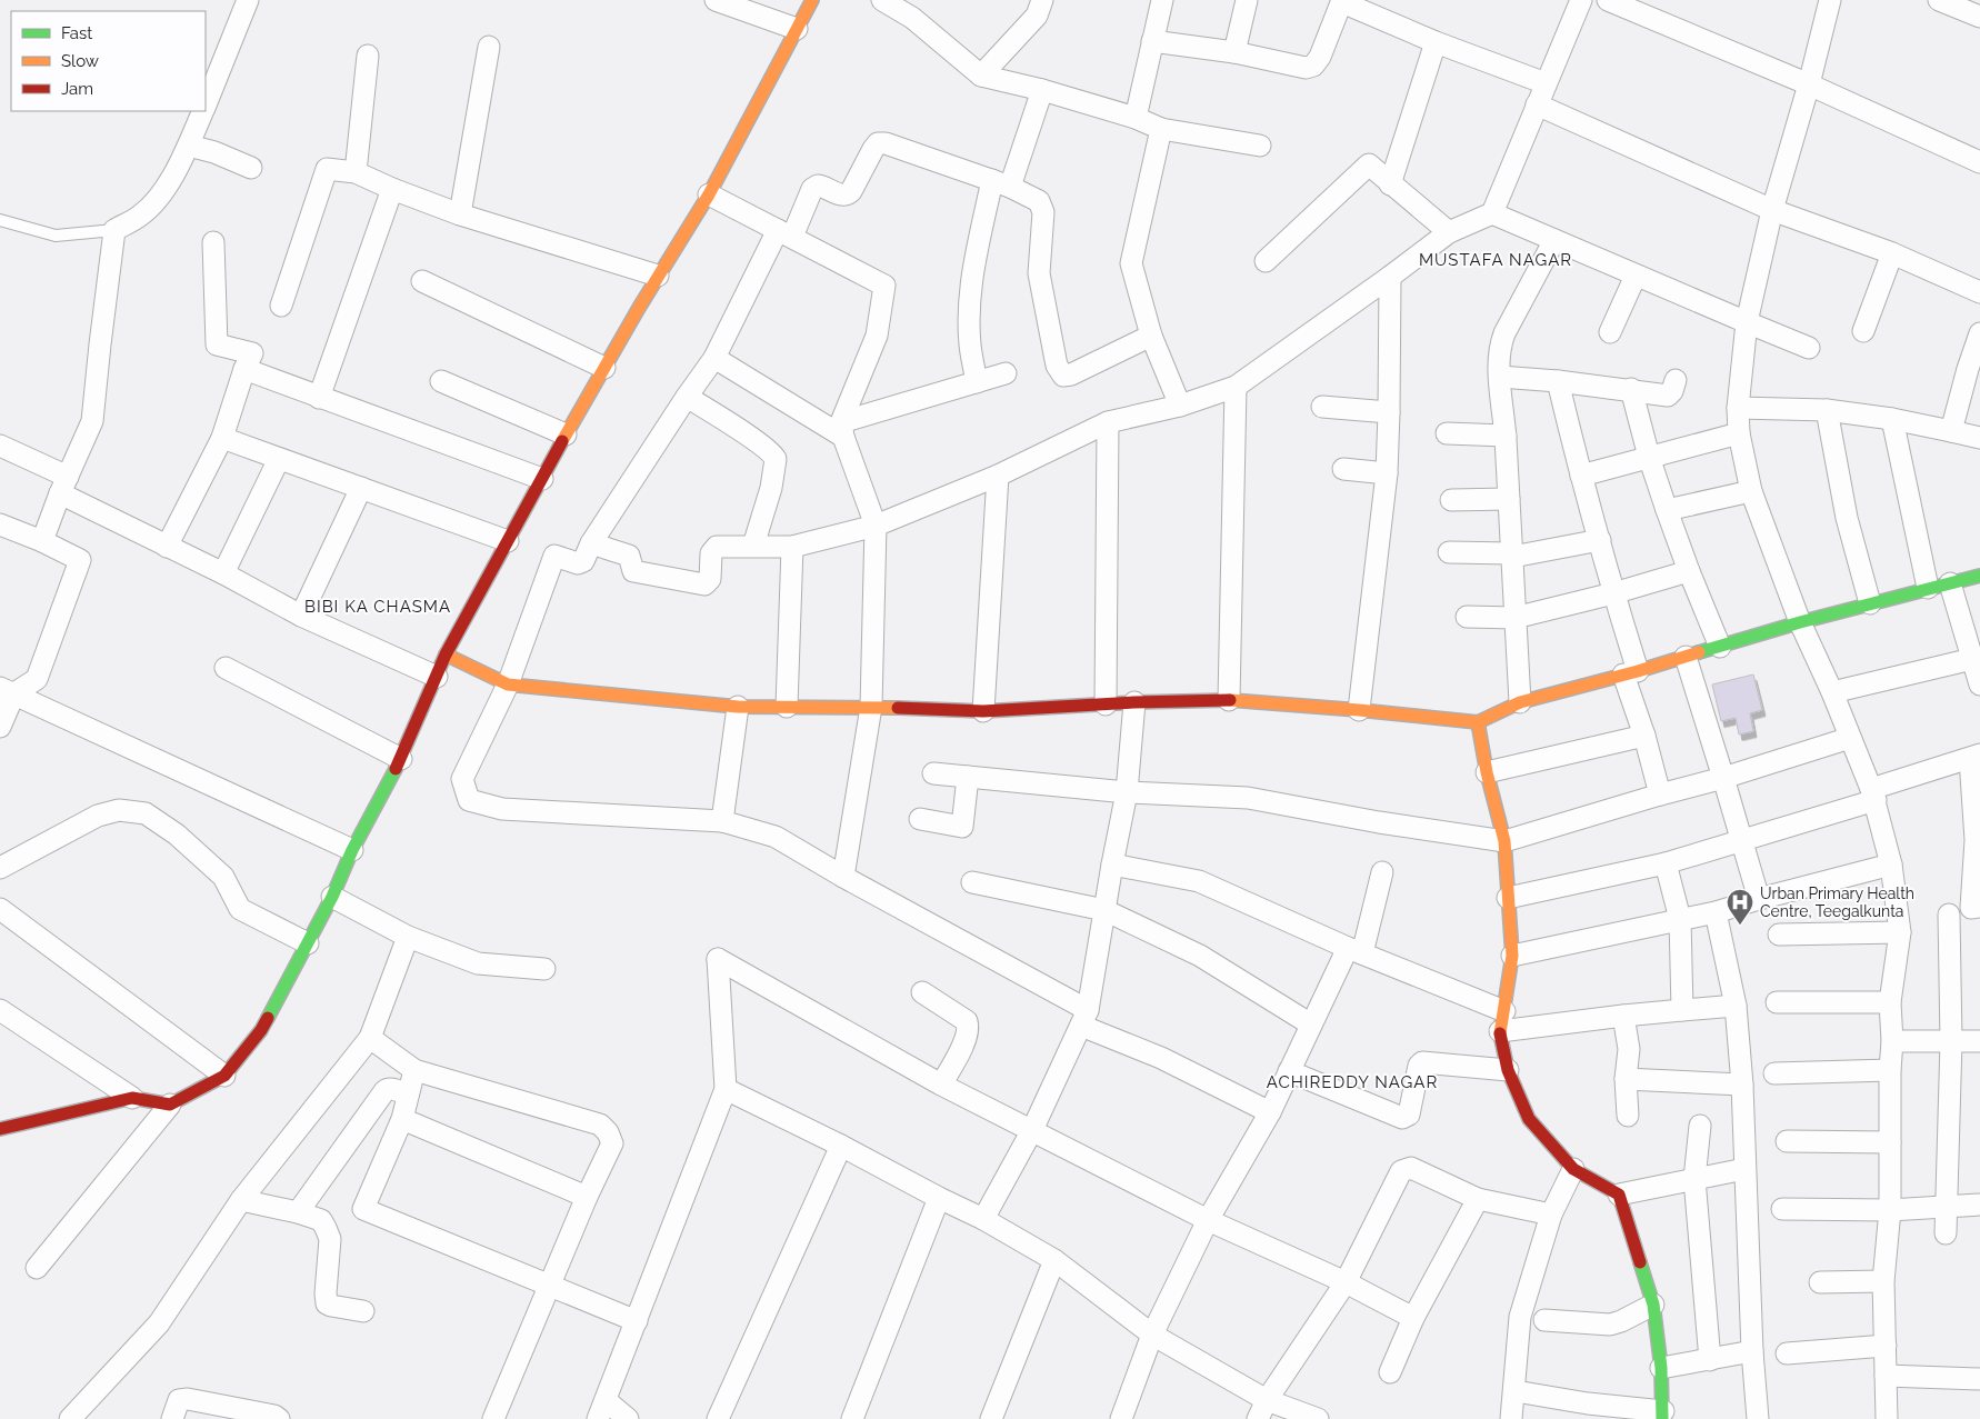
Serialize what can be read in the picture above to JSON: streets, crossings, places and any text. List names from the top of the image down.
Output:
{
  "districts": ["MUSTAFA NAGAR", "BIBI KA CHASMA", "ACHIREDDY NAGAR"],
  "places": {
    "hospital": ["Urban Primary Health Centre, Teegalkunta"]
  },
  "legend": ["Fast", "Slow", "Jam"]
}
